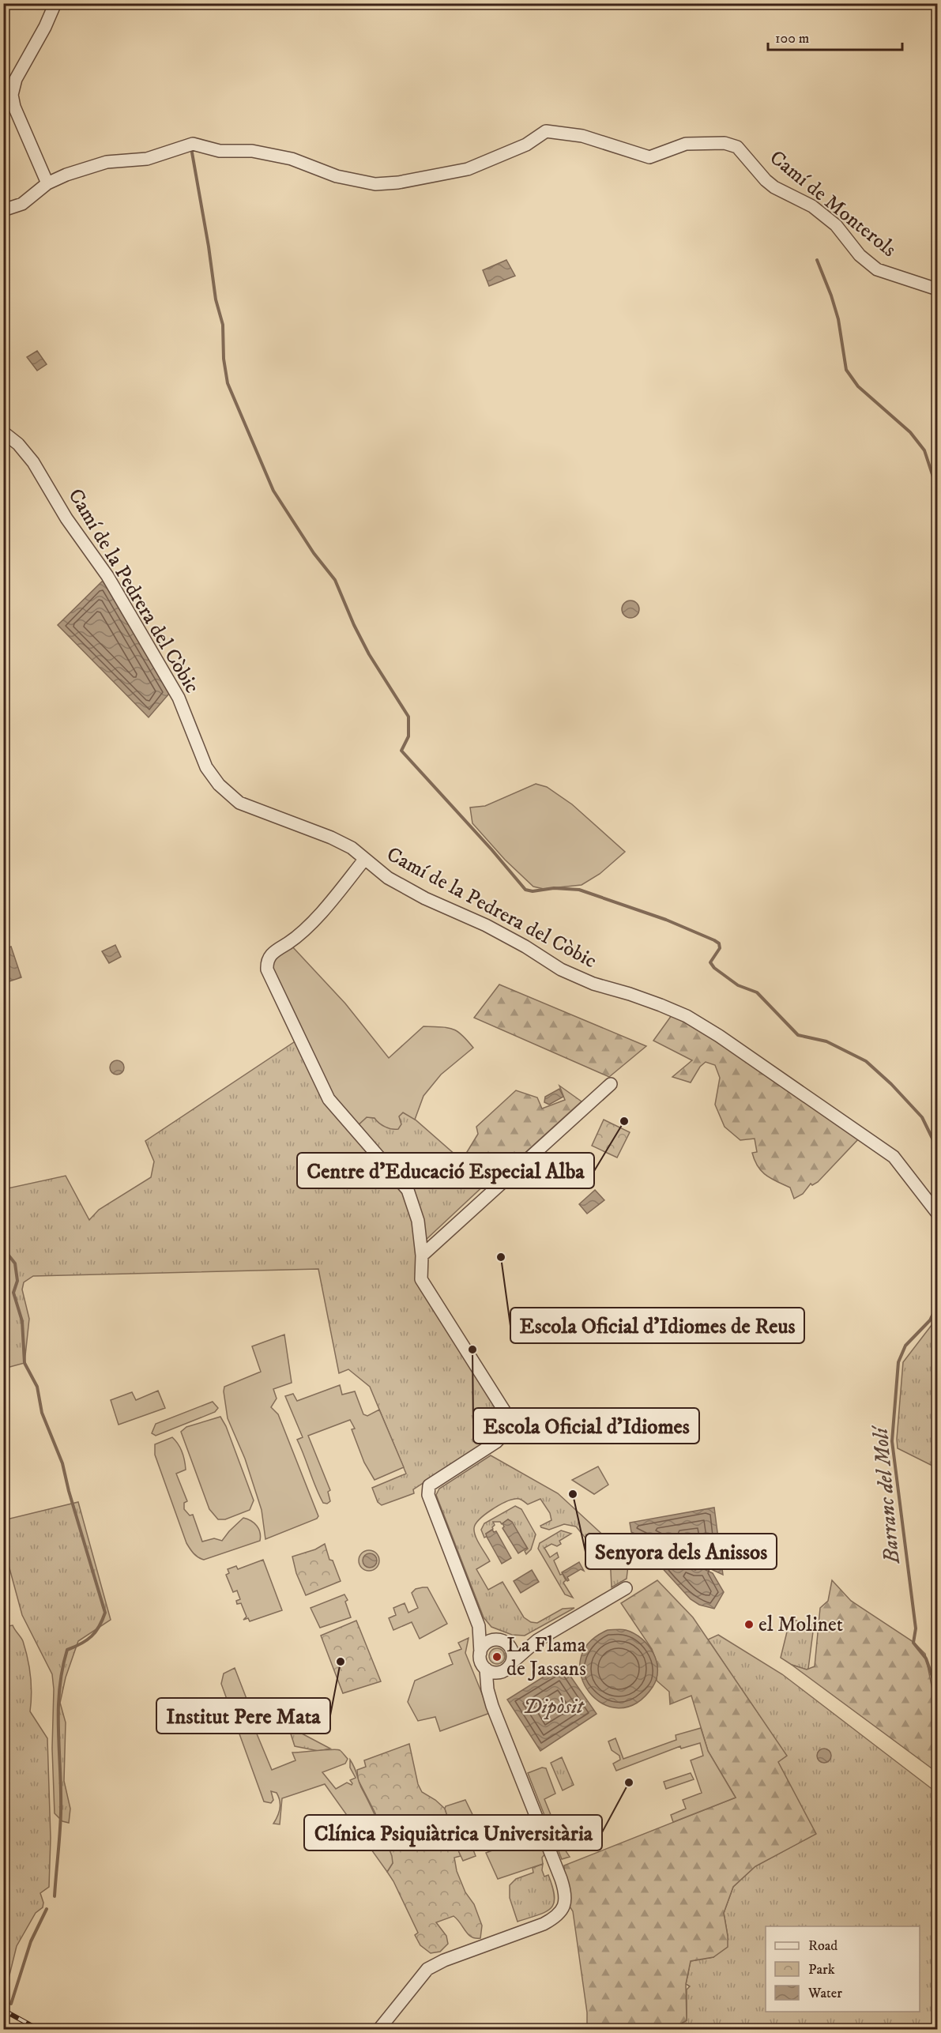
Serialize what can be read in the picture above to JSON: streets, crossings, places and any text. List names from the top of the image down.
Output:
{
  "streets": {
    "street": ["Camí de Monterols", "Camí de la Pedrera del Còbic"]
  },
  "water": ["Barranc del Molí", "Dipòsit"],
  "places": [
    "Centre d'Educació Especial Alba",
    "Escola Oficial d'Idiomes de Reus",
    "Escola Oficial d'Idiomes",
    "Senyora dels Anissos",
    "el Molinet",
    "La Flama de Jassans",
    "Institut Pere Mata",
    "Clínica Psiquiàtrica Universitària"
  ],
  "legend": ["Road", "Park", "Water"],
  "scale_bar": "100 m"
}
